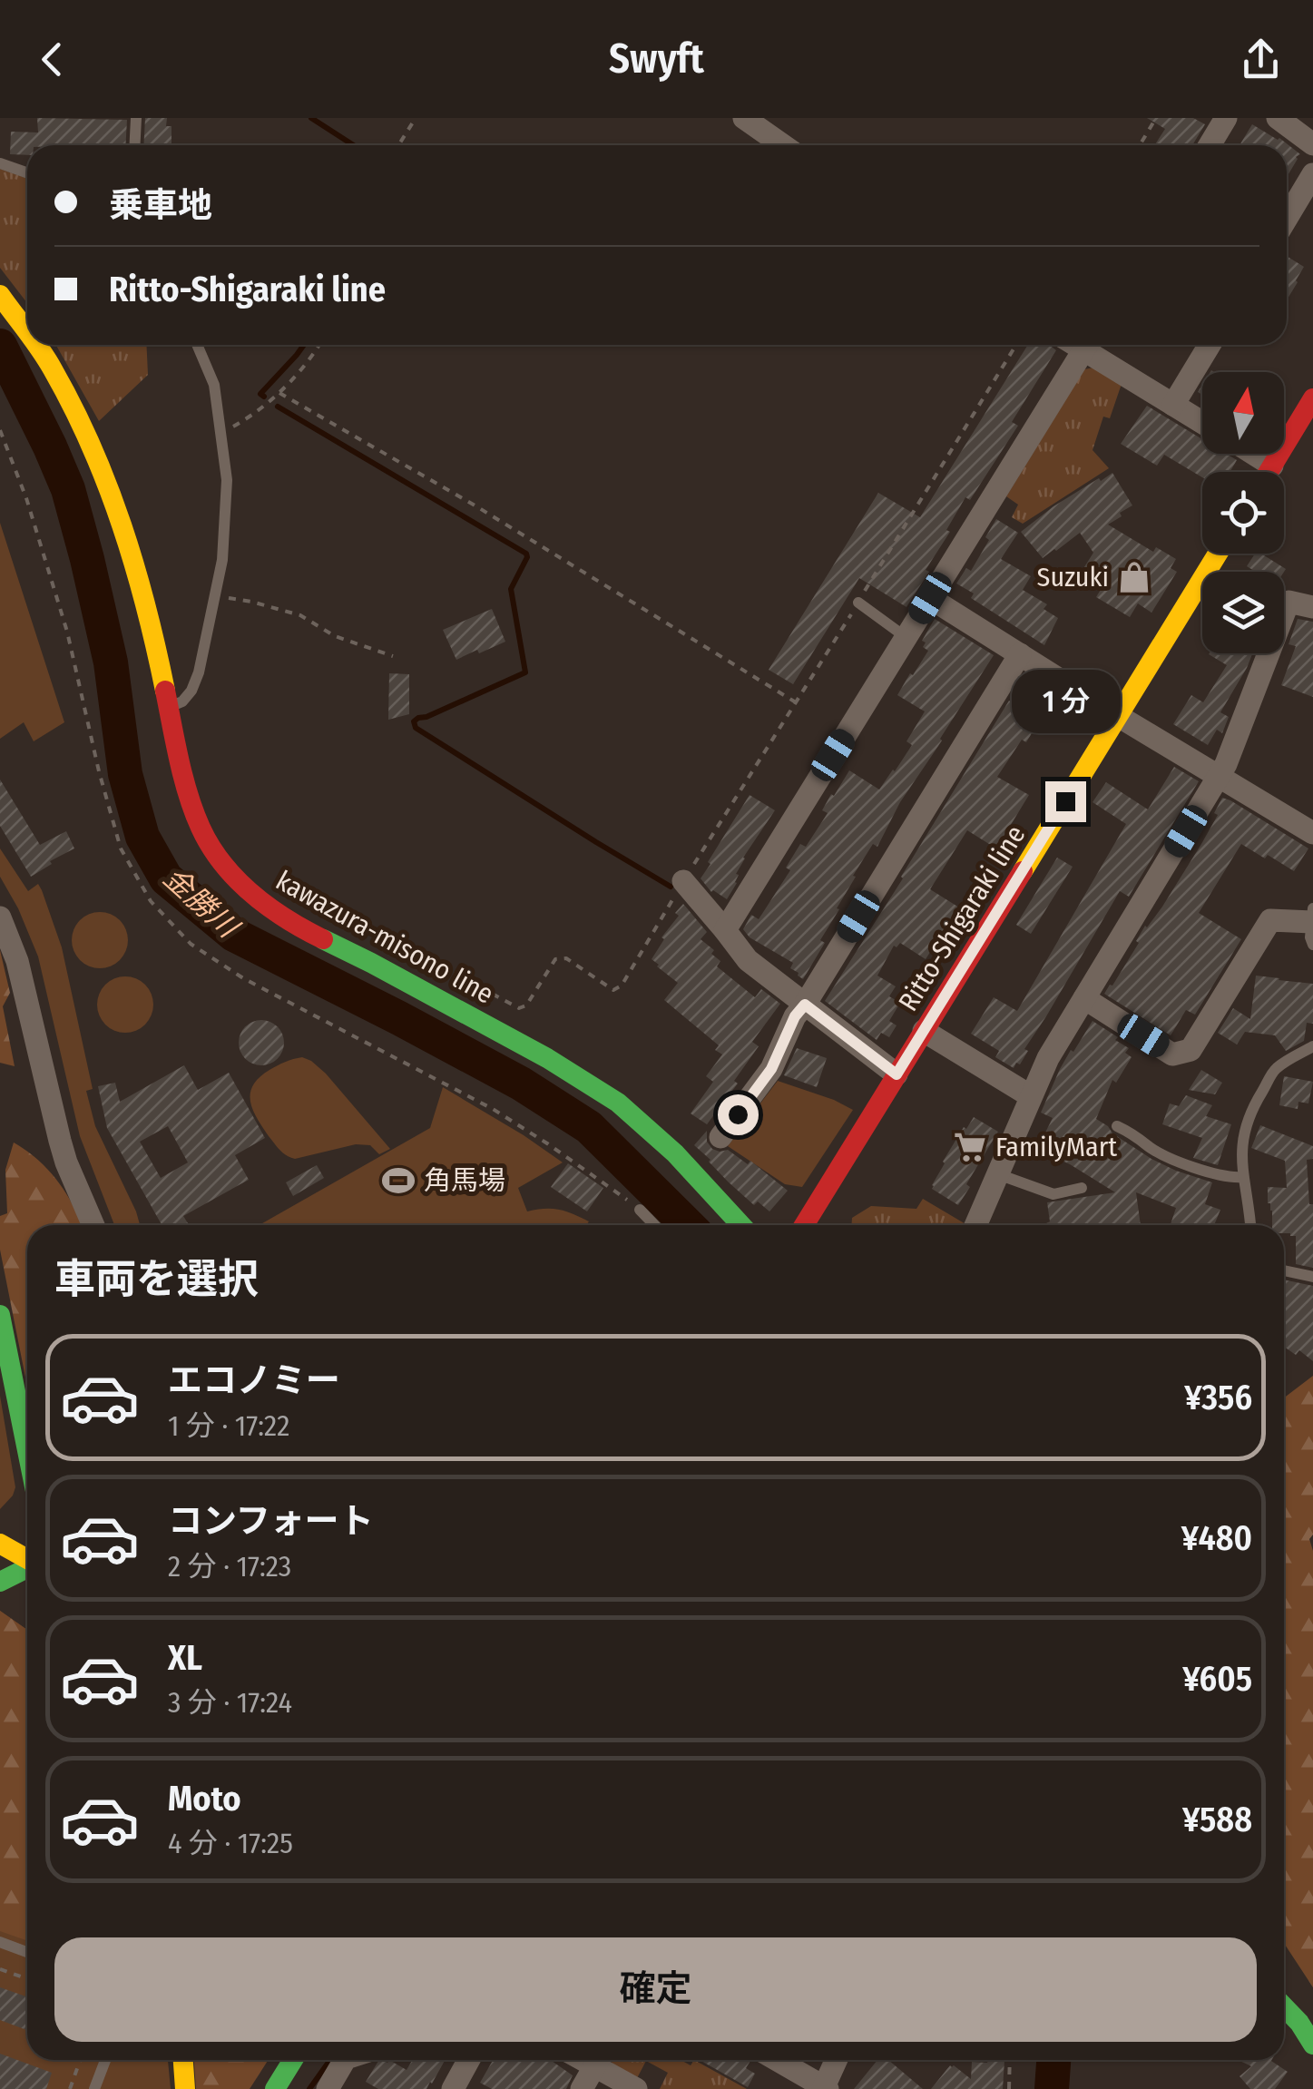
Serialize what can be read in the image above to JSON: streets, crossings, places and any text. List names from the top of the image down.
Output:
{
  "streets": {
    "main road": ["Ritto-Shigaraki line", "kawazura-misono line"]
  },
  "water": ["金勝川"],
  "places": {
    "shop": ["Suzuki"],
    "supermarket": ["FamilyMart"],
    "sports": ["角馬場"]
  },
  "north": "top",
  "page": {
    "header": "Swyft",
    "banner": ["乗車地", "Ritto-Shigaraki line"],
    "bubble": "1 分",
    "heading": "車両を選択",
    "list": [
      {
        "name": "エコノミー",
        "note": "1 分 · 17:22",
        "value": "¥356"
      },
      {
        "name": "コンフォート",
        "note": "2 分 · 17:23",
        "value": "¥480"
      },
      {
        "name": "XL",
        "note": "3 分 · 17:24",
        "value": "¥605"
      },
      {
        "name": "Moto",
        "note": "4 分 · 17:25",
        "value": "¥588"
      }
    ],
    "buttons": "確定"
  }
}
